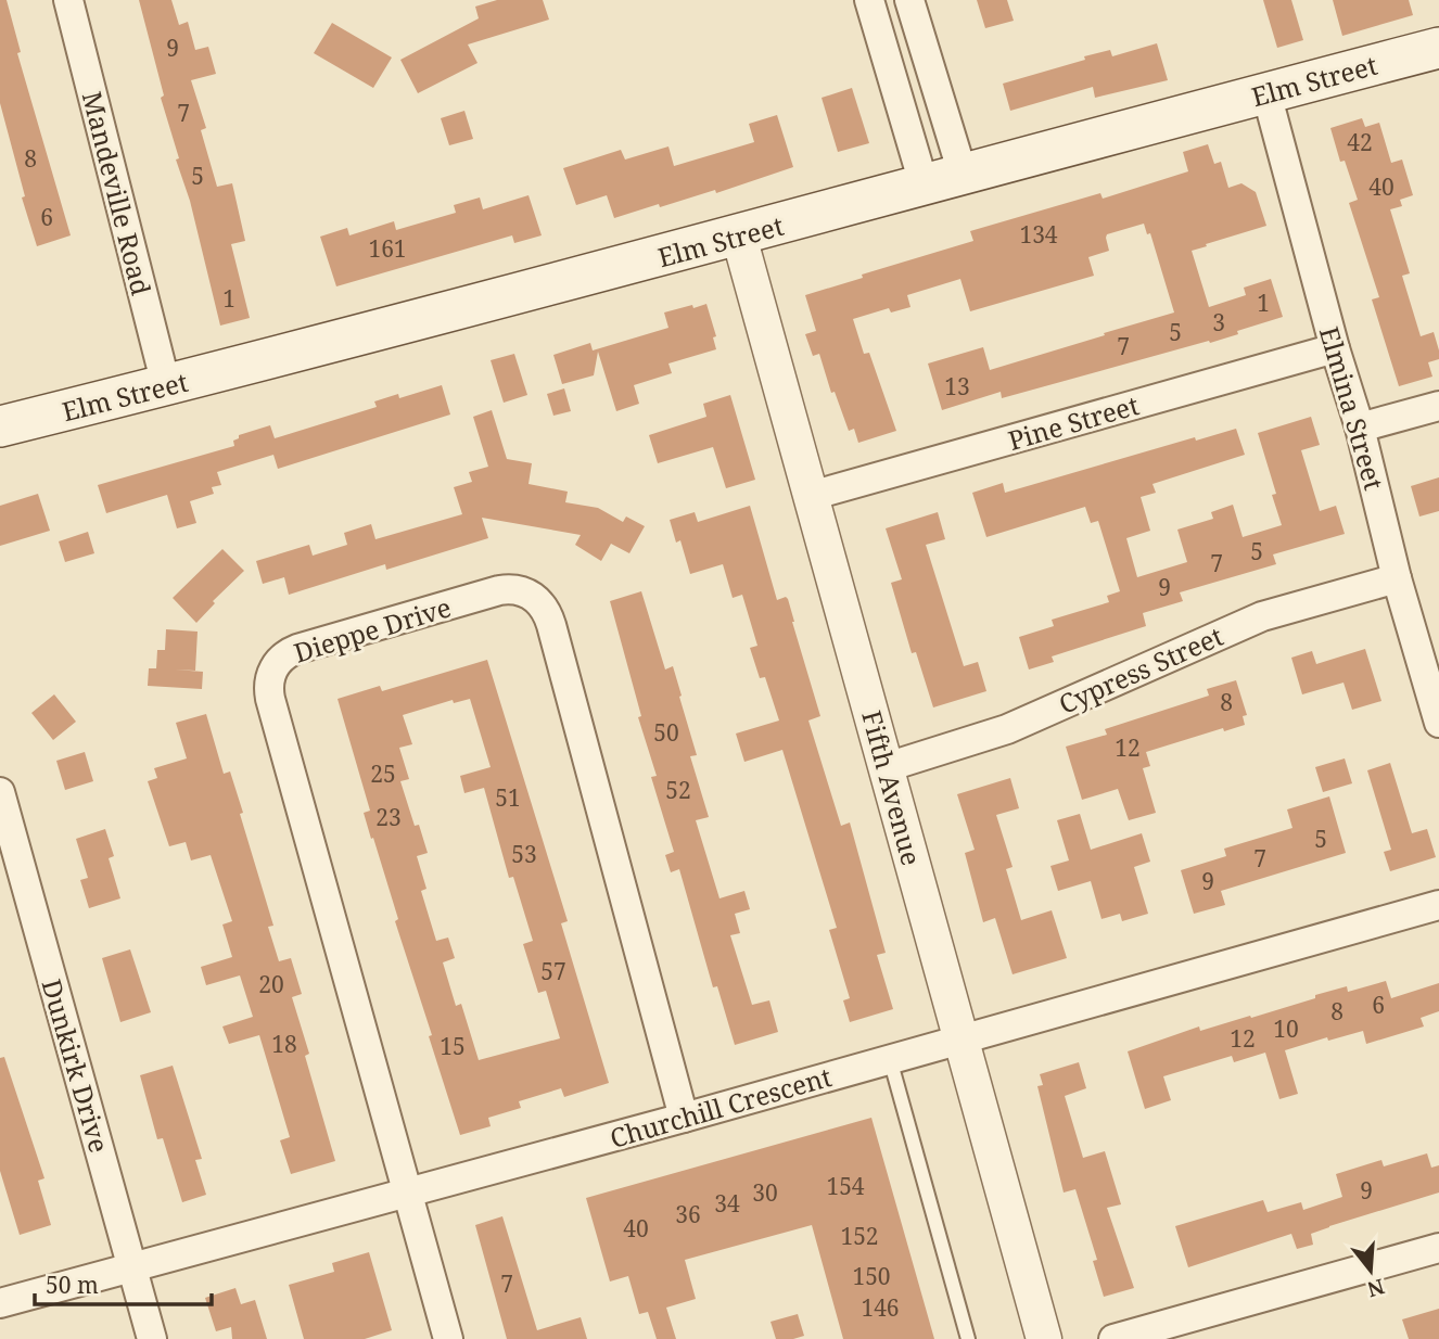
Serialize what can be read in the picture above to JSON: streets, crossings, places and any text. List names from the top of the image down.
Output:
{
  "streets": {
    "main road": ["Elm Street"],
    "street": [
      "Mandeville Road",
      "Elmina Street",
      "Pine Street",
      "Dieppe Drive",
      "Cypress Street",
      "Fifth Avenue",
      "Dunkirk Drive",
      "Churchill Crescent"
    ]
  },
  "crossings": [
    ["Elm Street", "Mandeville Road"],
    ["Elm Street", "Elmina Street"],
    ["Elm Street", "Fifth Avenue"],
    ["Elmina Street", "Pine Street"],
    ["Elmina Street", "Cypress Street"],
    ["Pine Street", "Fifth Avenue"],
    ["Dieppe Drive", "Churchill Crescent"],
    ["Cypress Street", "Fifth Avenue"],
    ["Fifth Avenue", "Churchill Crescent"],
    ["Dunkirk Drive", "Churchill Crescent"]
  ],
  "house_numbers": [
    "9",
    "7",
    "42",
    "8",
    "5",
    "40",
    "6",
    "134",
    "161",
    "1",
    "1",
    "3",
    "5",
    "7",
    "13",
    "5",
    "7",
    "9",
    "8",
    "50",
    "12",
    "25",
    "52",
    "51",
    "23",
    "5",
    "53",
    "7",
    "9",
    "57",
    "20",
    "6",
    "8",
    "10",
    "12",
    "18",
    "15",
    "154",
    "9",
    "30",
    "34",
    "36",
    "40",
    "152",
    "150",
    "7",
    "146"
  ],
  "scale_bar": "50 m",
  "north": "bottom"
}
